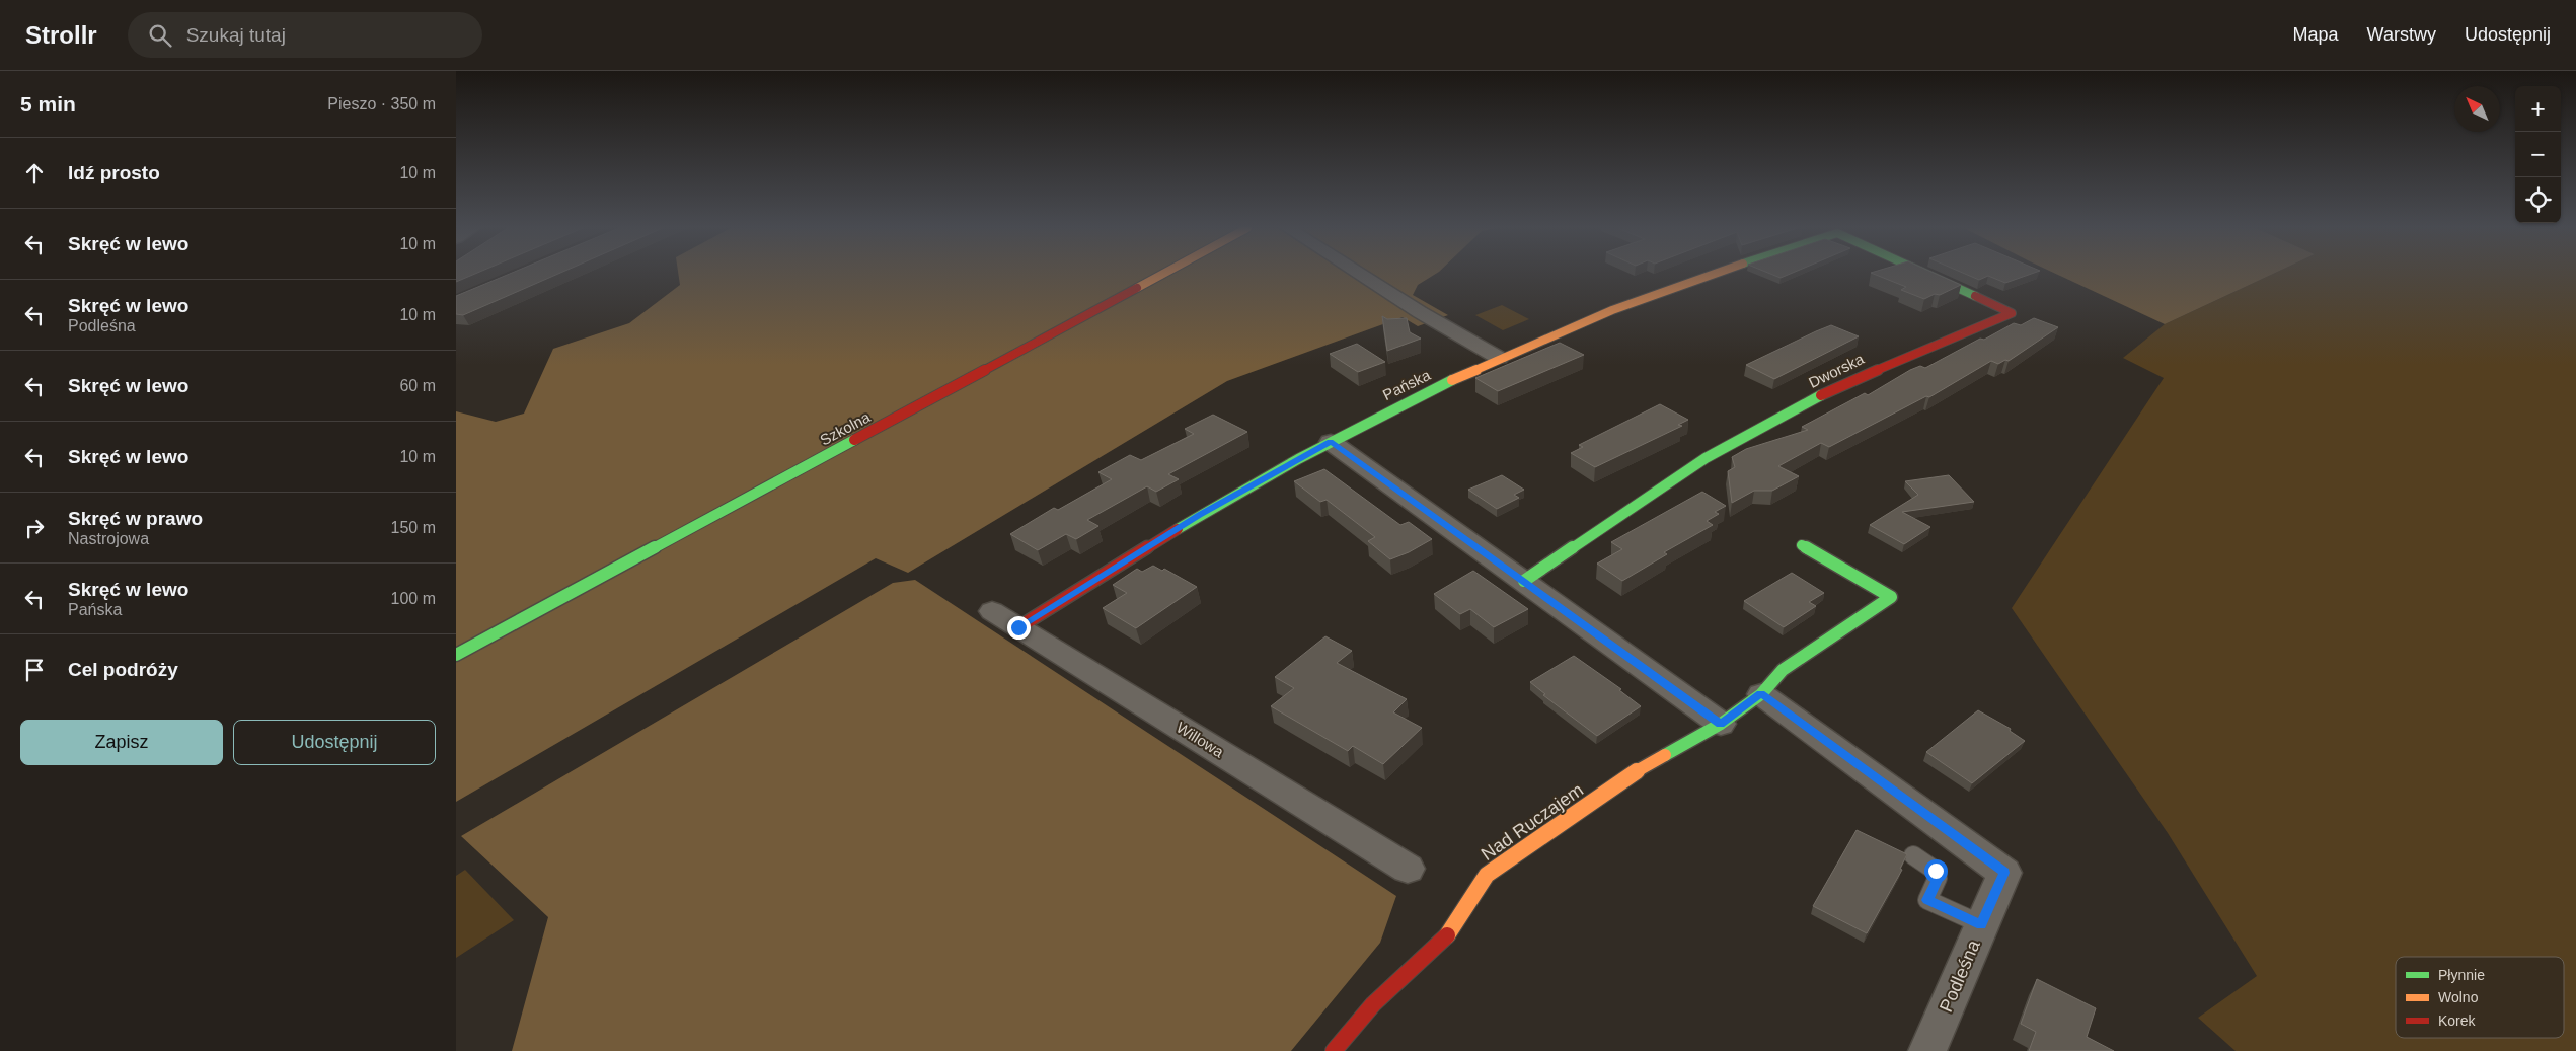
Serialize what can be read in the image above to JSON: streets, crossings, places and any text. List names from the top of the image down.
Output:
{
  "streets": {
    "street": [
      "Dworska",
      "Pańska",
      "Szkolna",
      "Willowa",
      "Nad Ruczajem",
      "Podleśna"
    ]
  },
  "crossings": [
    ["Pańska", "Willowa"],
    ["Nad Ruczajem", "Podleśna"]
  ],
  "legend": ["Płynnie", "Wolno", "Korek"],
  "north": "top left",
  "page": {
    "header": "Strollr",
    "search": "Szukaj tutaj",
    "nav": ["Mapa", "Warstwy", "Udostępnij"],
    "heading": ["5 min", "Pieszo · 350 m"],
    "map_buttons": ["+", "−"],
    "list": [
      ["Idź prosto", "10 m"],
      ["Skręć w lewo", "10 m"],
      ["Skręć w lewo", "Podleśna", "10 m"],
      ["Skręć w lewo", "60 m"],
      ["Skręć w lewo", "10 m"],
      ["Skręć w prawo", "Nastrojowa", "150 m"],
      ["Skręć w lewo", "Pańska", "100 m"],
      "Cel podróży"
    ],
    "buttons": ["Zapisz", "Udostępnij"]
  }
}
